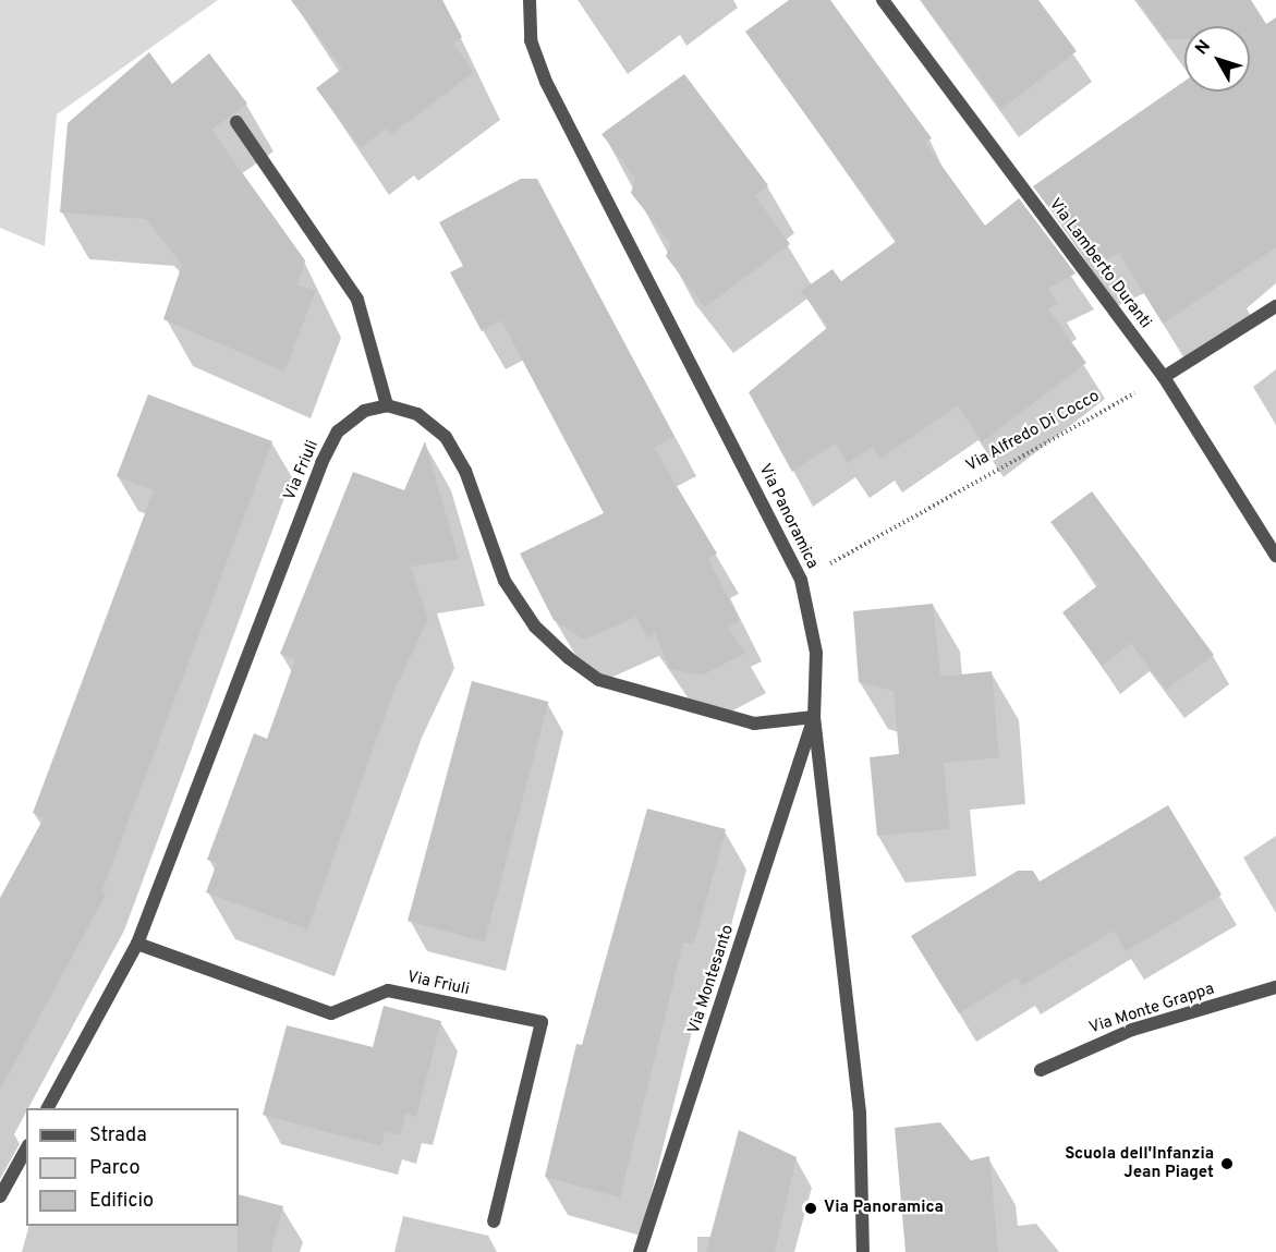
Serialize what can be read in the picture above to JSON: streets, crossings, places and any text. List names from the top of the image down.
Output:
{
  "streets": {
    "street": [
      "Via Lamberto Duranti",
      "Via Friuli",
      "Via Panoramica",
      "Via Montesanto",
      "Via Monte Grappa"
    ],
    "path": ["Via Alfredo Di Cocco"]
  },
  "crossings": [
    ["Via Lamberto Duranti", "Via Alfredo Di Cocco"],
    ["Via Alfredo Di Cocco", "Via Panoramica"],
    ["Via Panoramica", "Via Montesanto"]
  ],
  "places": ["Scuola dell'Infanzia Jean Piaget", "Via Panoramica"],
  "legend": ["Strada", "Parco", "Edificio"],
  "north": "top left"
}
